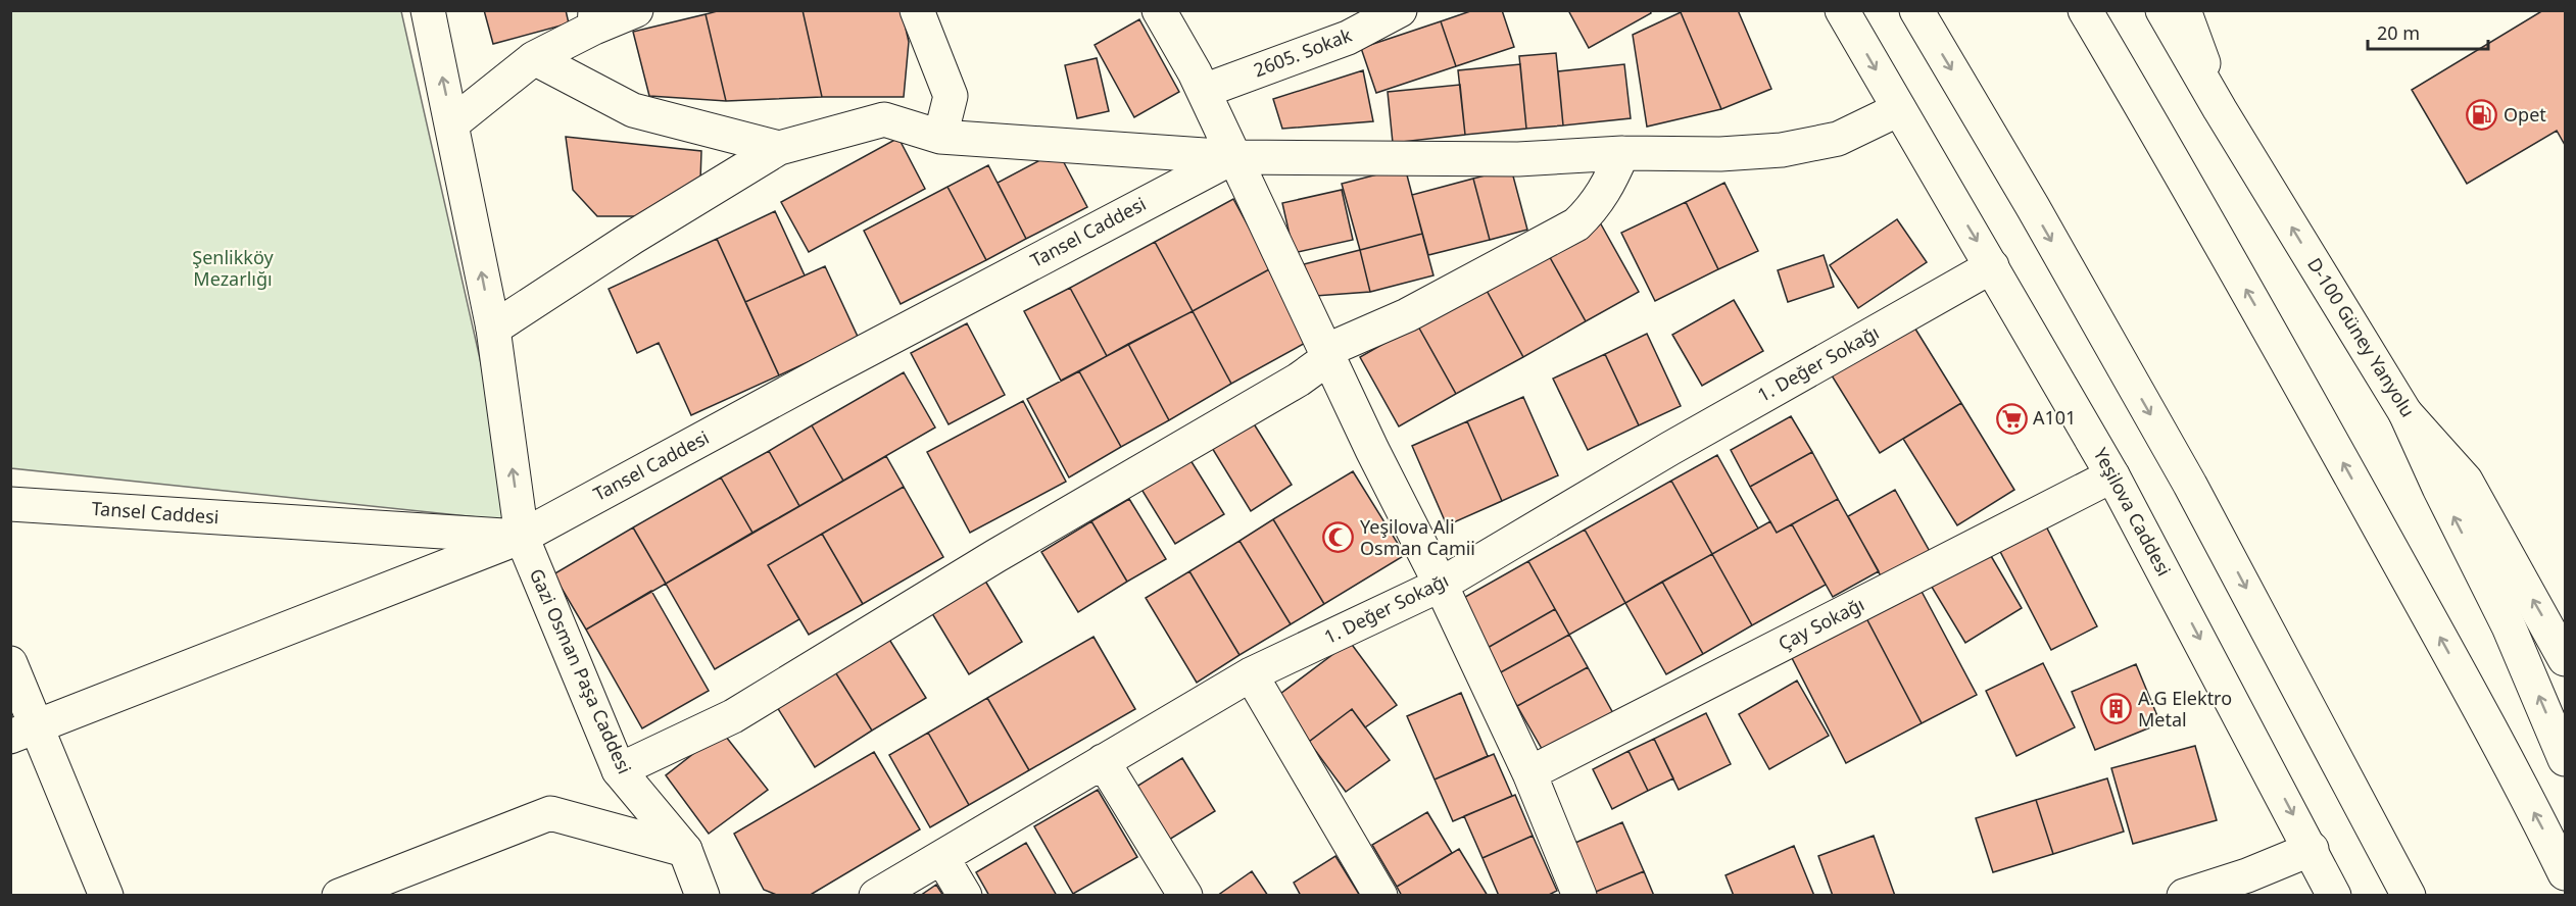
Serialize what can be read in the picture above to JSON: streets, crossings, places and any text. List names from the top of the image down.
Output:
{
  "streets": {
    "main road": [
      "2605. Sokak",
      "Tansel Caddesi",
      "D-100 Güney Yanyolu",
      "1. Değer Sokağı",
      "Yeşilova Caddesi",
      "Çay Sokağı",
      "Gazi Osman Paşa Caddesi"
    ]
  },
  "crossings": [
    ["Tansel Caddesi", "Gazi Osman Paşa Caddesi"],
    ["1. Değer Sokağı", "Yeşilova Caddesi"],
    ["Yeşilova Caddesi", "Çay Sokağı"]
  ],
  "one_way": ["Gazi Osman Paşa Caddesi"],
  "parks": ["Şenlikköy Mezarlığı"],
  "places": {
    "fuel station": ["Opet"],
    "supermarket": ["A101"],
    "mosque": ["Yeşilova Ali Osman Camii"],
    "building": ["A.G Elektro Metal"]
  },
  "scale_bar": "20 m"
}
